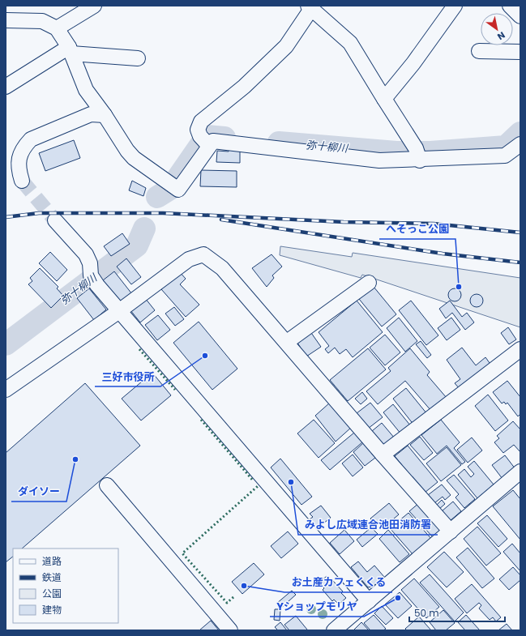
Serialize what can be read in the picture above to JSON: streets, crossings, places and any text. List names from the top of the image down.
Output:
{
  "water": ["弥十柳川"],
  "places": [
    "へそっこ公園",
    "三好市役所",
    "ダイソー",
    "みよし広域連合池田消防署",
    "お土産カフェくくる",
    "Yショップモリヤ"
  ],
  "legend": [
    "道路",
    "鉄道",
    "公園",
    "建物"
  ],
  "scale_bar": "50 m",
  "north": "bottom right"
}
